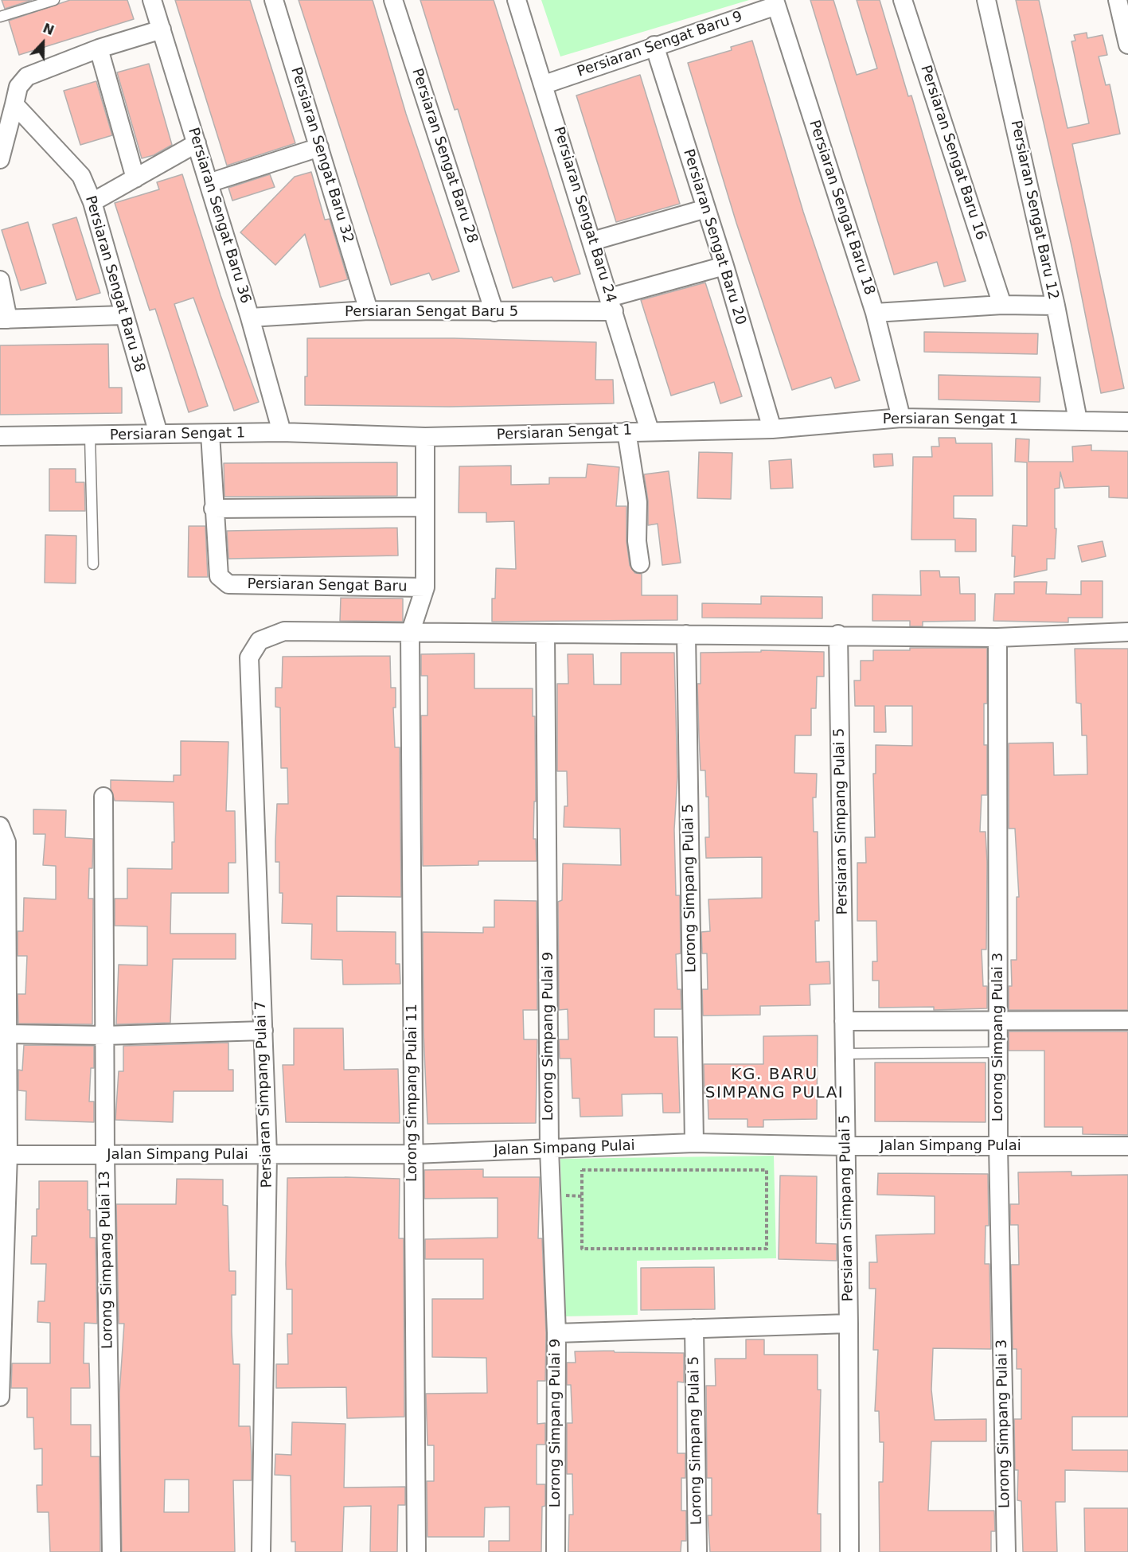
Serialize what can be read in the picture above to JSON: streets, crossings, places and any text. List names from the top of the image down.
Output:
{
  "streets": {
    "street": [
      "Persiaran Sengat Baru 9",
      "Persiaran Sengat Baru 16",
      "Persiaran Sengat Baru 32",
      "Persiaran Sengat Baru 28",
      "Persiaran Sengat Baru 18",
      "Persiaran Sengat Baru 12",
      "Persiaran Sengat Baru 24",
      "Persiaran Sengat Baru 36",
      "Persiaran Sengat Baru 20",
      "Persiaran Sengat Baru 38",
      "Persiaran Sengat Baru 5",
      "Persiaran Sengat 1",
      "Persiaran Sengat Baru",
      "Persiaran Simpang Pulai 5",
      "Lorong Simpang Pulai 5",
      "Lorong Simpang Pulai 9",
      "Lorong Simpang Pulai 3",
      "Lorong Simpang Pulai 11",
      "Persiaran Simpang Pulai 7",
      "Jalan Simpang Pulai",
      "Lorong Simpang Pulai 13"
    ]
  },
  "crossings": [
    ["Persiaran Sengat Baru 9", "Persiaran Sengat Baru 18"],
    ["Persiaran Sengat Baru 9", "Persiaran Sengat Baru 24"],
    ["Persiaran Sengat Baru 9", "Persiaran Sengat Baru 20"],
    ["Persiaran Sengat Baru 32", "Persiaran Sengat Baru 5"],
    ["Persiaran Sengat Baru 28", "Persiaran Sengat Baru 5"],
    ["Persiaran Sengat Baru 18", "Persiaran Sengat 1"],
    ["Persiaran Sengat Baru 12", "Persiaran Sengat 1"],
    ["Persiaran Sengat Baru 24", "Persiaran Sengat Baru 5"],
    ["Persiaran Sengat Baru 24", "Persiaran Sengat 1"],
    ["Persiaran Sengat Baru 36", "Persiaran Sengat Baru 5"],
    ["Persiaran Sengat Baru 36", "Persiaran Sengat 1"],
    ["Persiaran Sengat Baru 20", "Persiaran Sengat Baru 5"],
    ["Persiaran Sengat Baru 20", "Persiaran Sengat 1"],
    ["Persiaran Sengat Baru 38", "Persiaran Sengat 1"],
    ["Persiaran Sengat 1", "Lorong Simpang Pulai 11"],
    ["Persiaran Sengat Baru", "Lorong Simpang Pulai 11"],
    ["Persiaran Simpang Pulai 5", "Jalan Simpang Pulai"],
    ["Lorong Simpang Pulai 5", "Jalan Simpang Pulai"],
    ["Lorong Simpang Pulai 9", "Jalan Simpang Pulai"],
    ["Lorong Simpang Pulai 3", "Jalan Simpang Pulai"],
    ["Lorong Simpang Pulai 11", "Persiaran Simpang Pulai 7"],
    ["Lorong Simpang Pulai 11", "Jalan Simpang Pulai"],
    ["Persiaran Simpang Pulai 7", "Jalan Simpang Pulai"],
    ["Jalan Simpang Pulai", "Lorong Simpang Pulai 13"]
  ],
  "districts": ["KG. BARU SIMPANG PULAI"],
  "north": "top"
}
